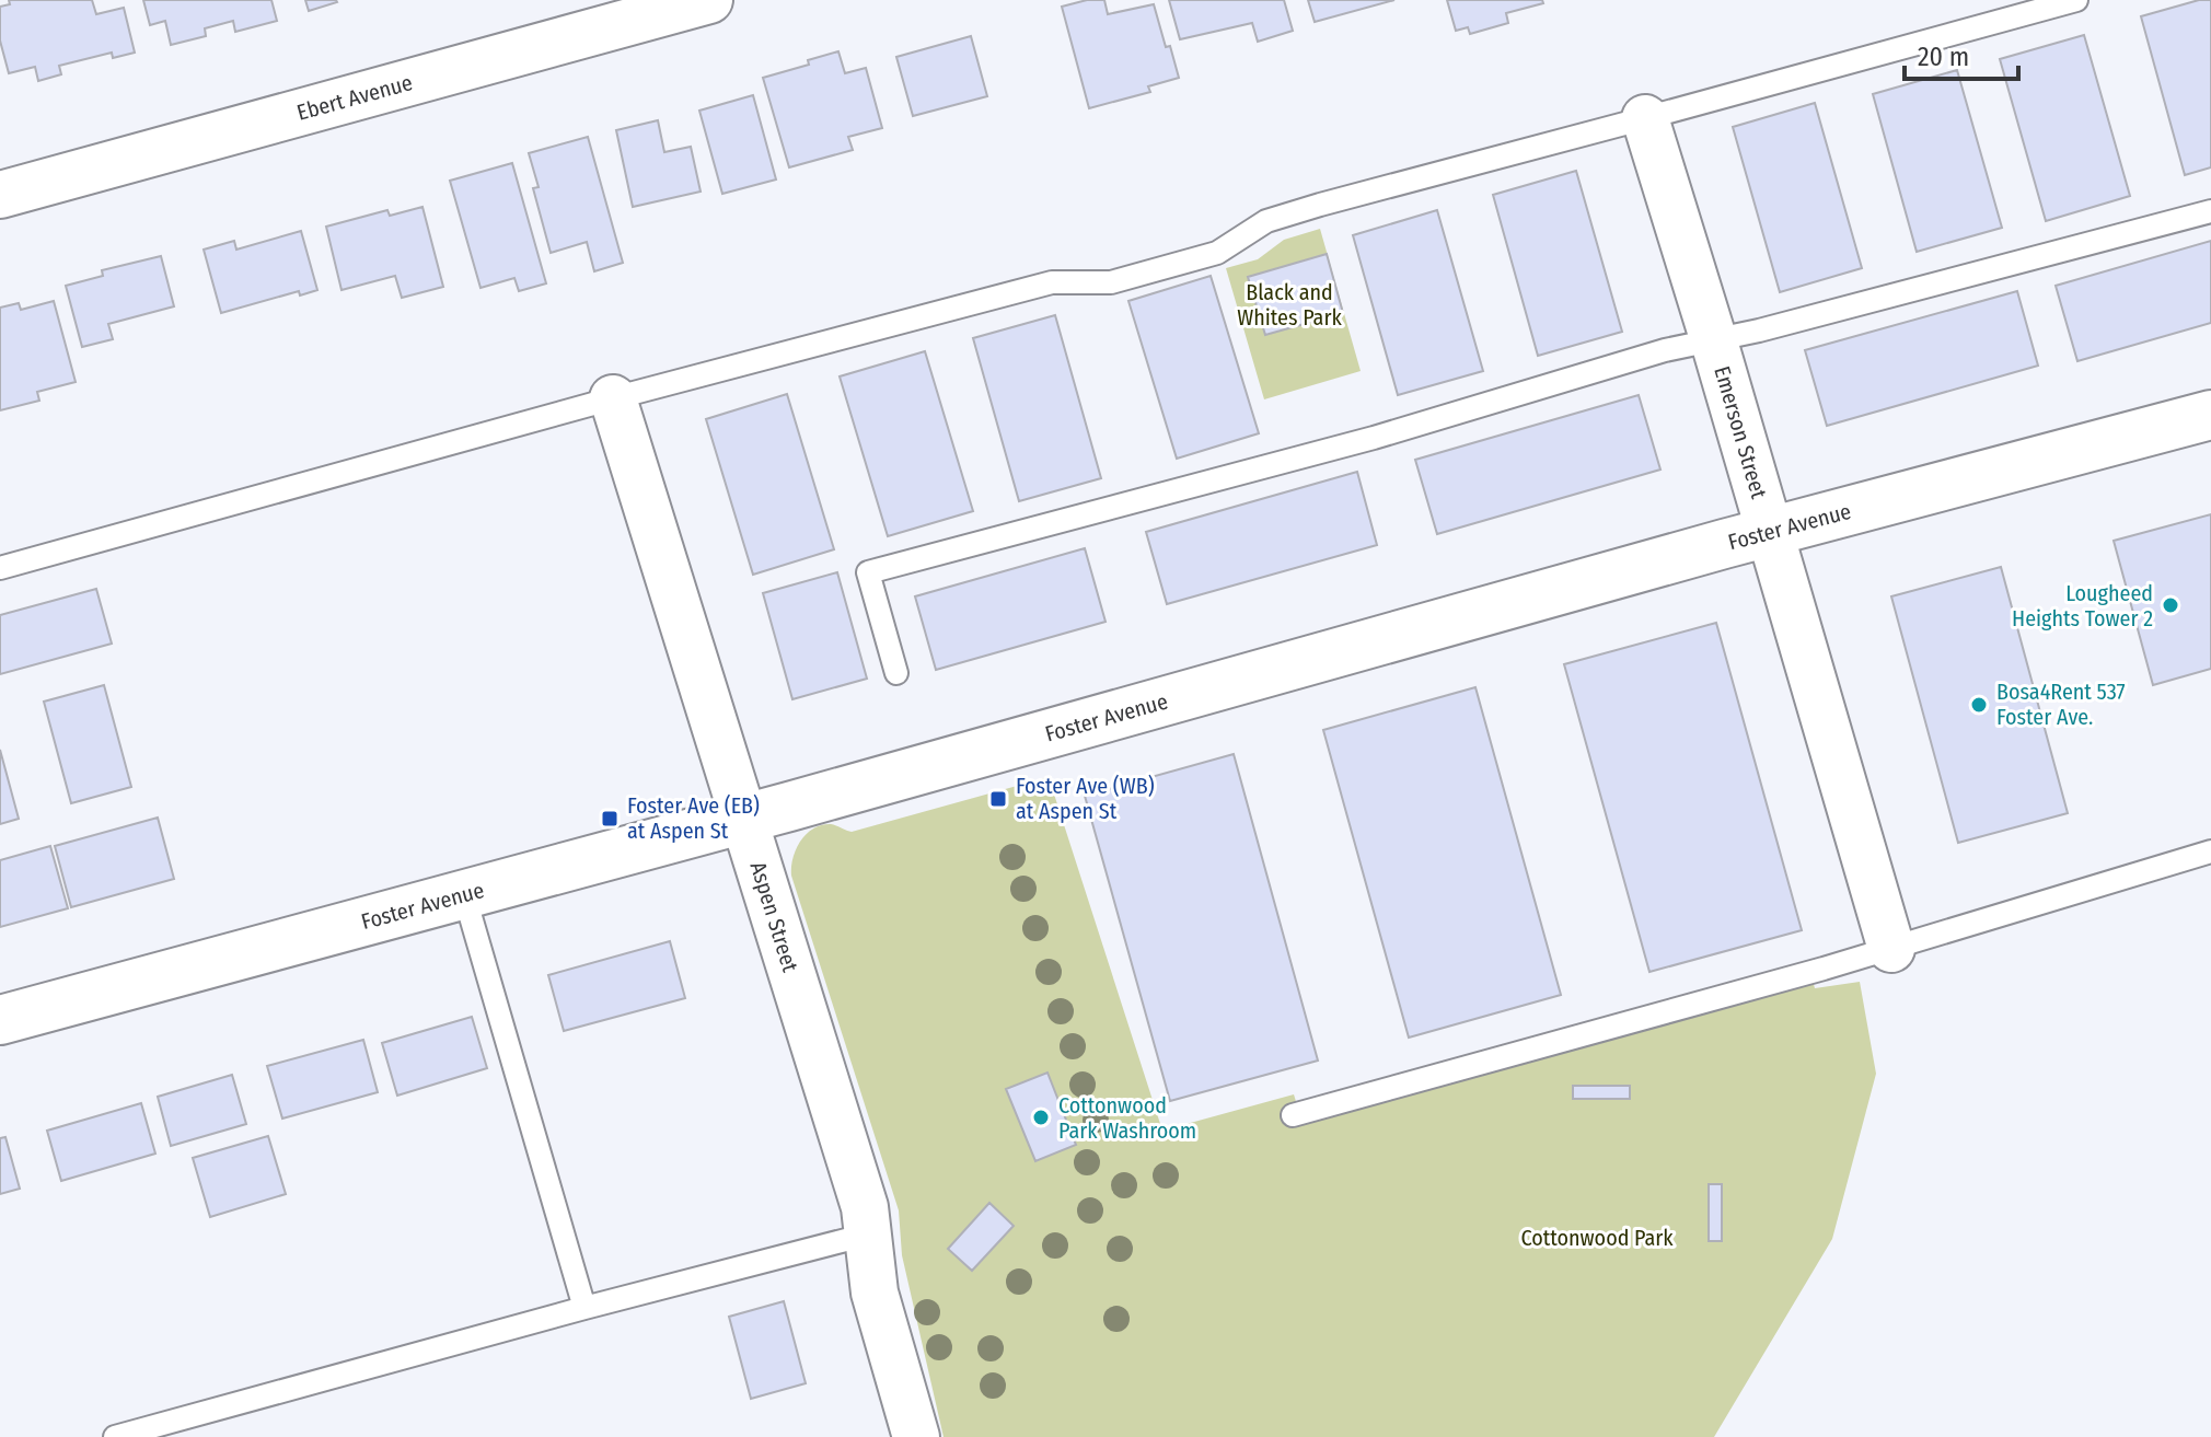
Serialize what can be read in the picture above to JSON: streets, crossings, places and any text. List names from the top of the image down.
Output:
{
  "streets": {
    "street": [
      "Ebert Avenue",
      "Emerson Street",
      "Foster Avenue",
      "Aspen Street"
    ]
  },
  "crossings": [
    ["Emerson Street", "Foster Avenue"],
    ["Foster Avenue", "Aspen Street"]
  ],
  "parks": ["Black and Whites Park", "Cottonwood Park"],
  "places": {
    "other": ["Lougheed Heights Tower 2", "Bosa4Rent 537 Foster Ave.", "Cottonwood Park Washroom"],
    "transit": ["Foster Ave (WB) at Aspen St", "Foster Ave (EB) at Aspen St"]
  },
  "scale_bar": "20 m"
}
